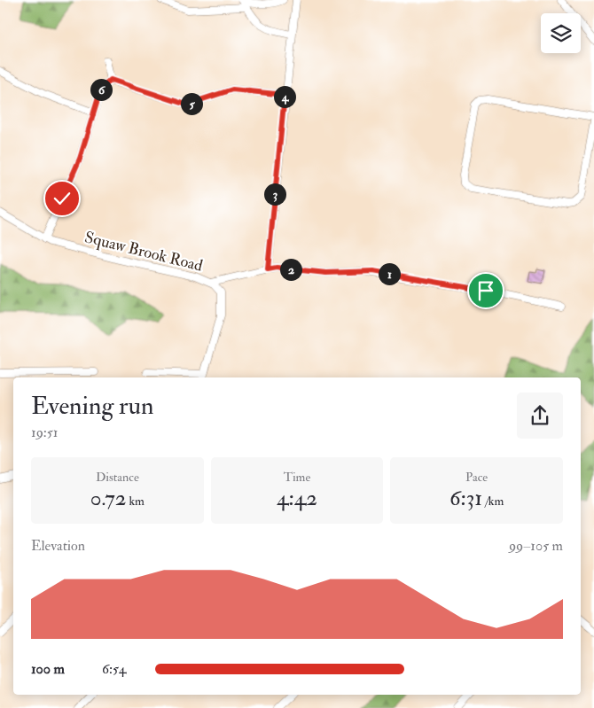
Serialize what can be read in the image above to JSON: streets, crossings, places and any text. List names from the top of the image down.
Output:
{
  "streets": {
    "street": ["Squaw Brook Road"]
  },
  "page": {
    "pins": [
      "6",
      "4",
      "5",
      "3",
      "2",
      "1"
    ],
    "heading": ["Evening run", "19:51"],
    "stats": [
      ["Distance", "0.72 km"],
      ["Time", "4:42"],
      ["Pace", "6:31 /km"]
    ],
    "chart": ["Elevation", "99–105 m"],
    "list": [
      {
        "name": "100 m",
        "note": "6:54"
      }
    ]
  }
}
